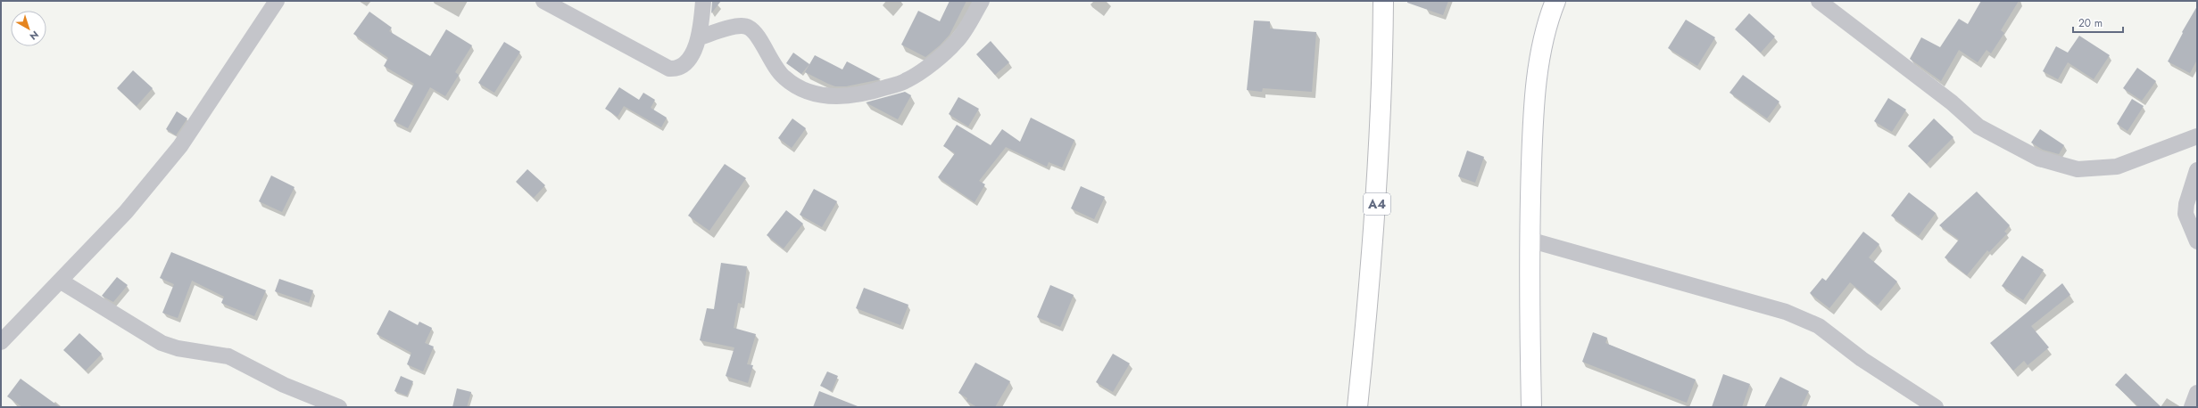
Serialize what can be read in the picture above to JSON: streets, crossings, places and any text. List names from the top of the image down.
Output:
{
  "streets": {
    "main road": ["A4"]
  },
  "scale_bar": "20 m",
  "north": "bottom right"
}
